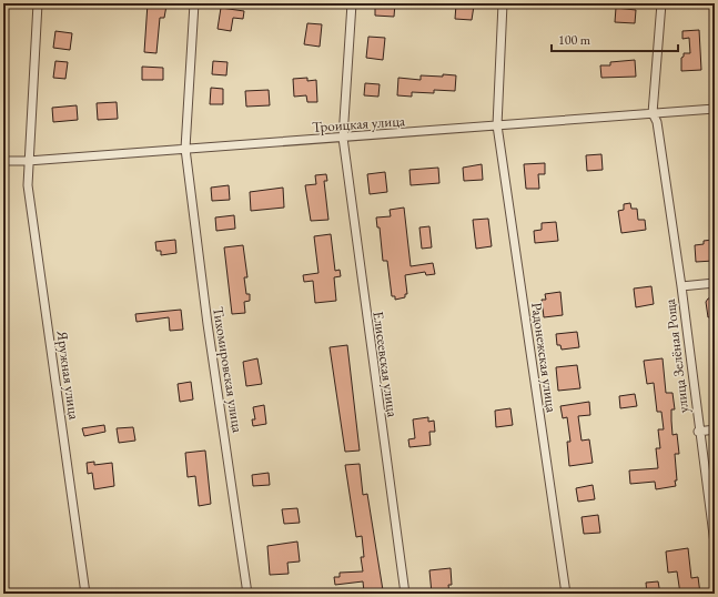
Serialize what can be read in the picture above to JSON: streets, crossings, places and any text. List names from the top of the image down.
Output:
{
  "streets": {
    "street": [
      "Троицкая улица",
      "улица Зелёная Роща",
      "Радонежская улица",
      "Елисеевская улица",
      "Тихомировская улица",
      "Яружная улица"
    ]
  },
  "crossings": [
    ["Троицкая улица", "улица Зелёная Роща"],
    ["Троицкая улица", "Радонежская улица"],
    ["Троицкая улица", "Елисеевская улица"],
    ["Троицкая улица", "Тихомировская улица"],
    ["Троицкая улица", "Яружная улица"]
  ],
  "scale_bar": "100 m"
}
